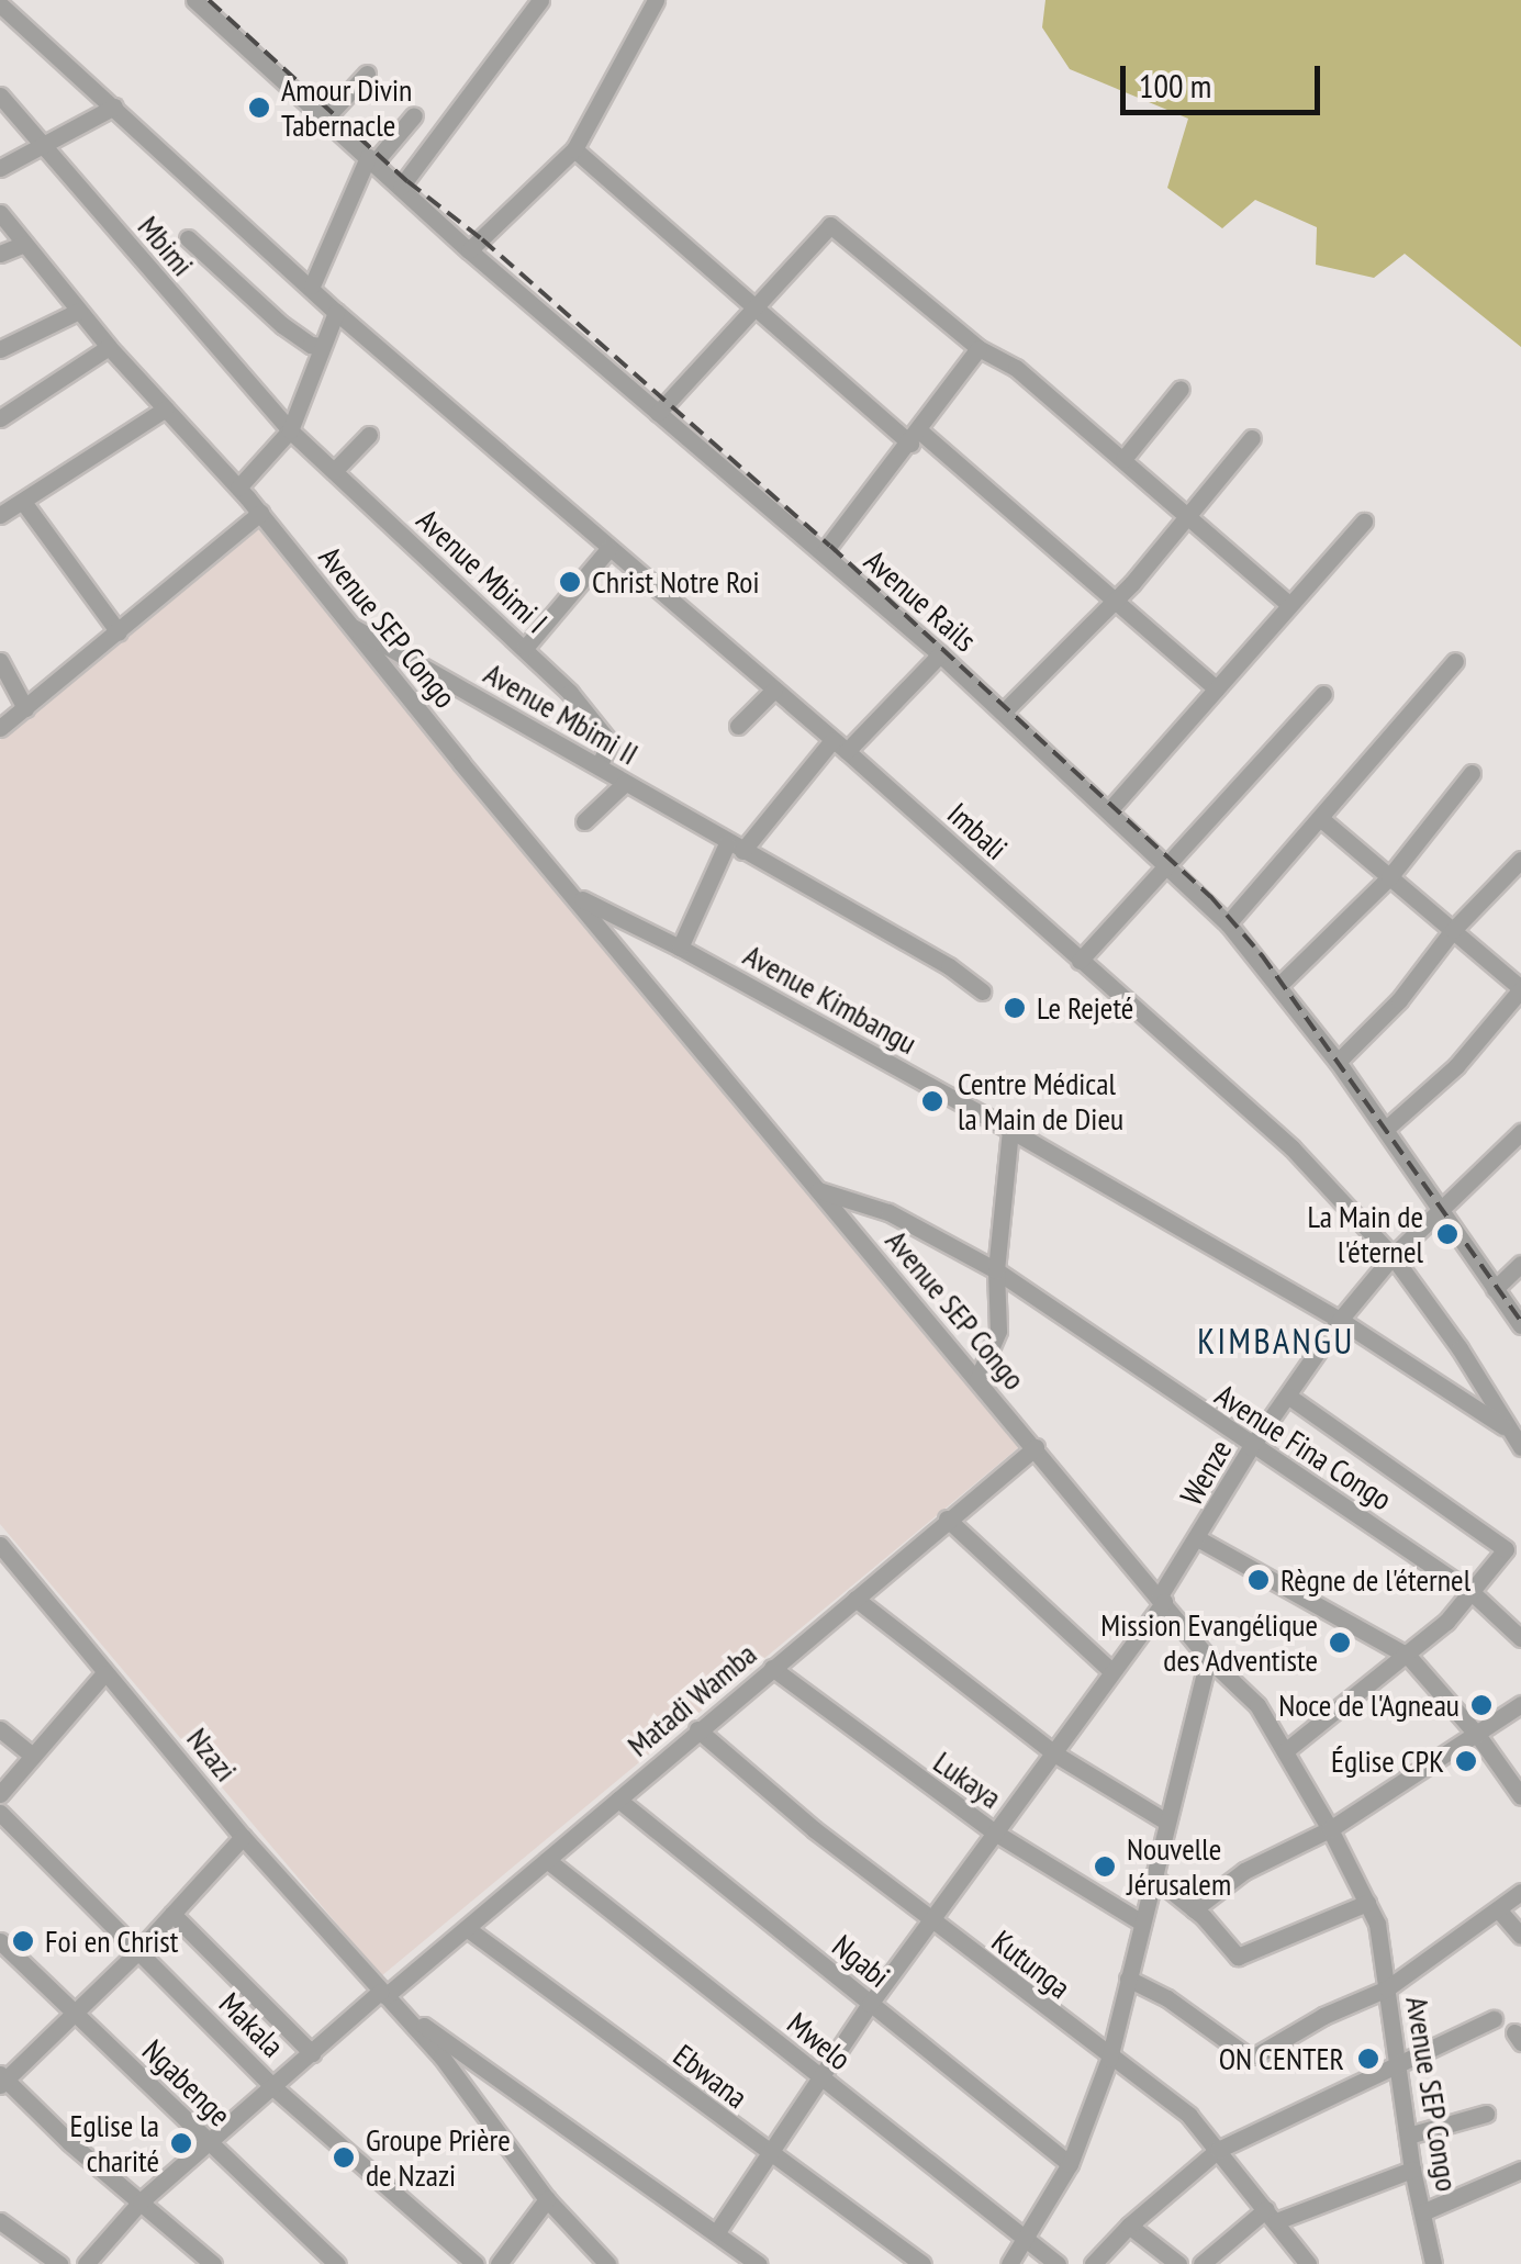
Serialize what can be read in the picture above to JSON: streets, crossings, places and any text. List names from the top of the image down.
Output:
{
  "streets": {
    "street": [
      "Mbimi",
      "Avenue Mbimi I",
      "Avenue Rails",
      "Avenue SEP Congo",
      "Avenue Mbimi II",
      "Imbali",
      "Avenue Kimbangu",
      "Avenue Fina Congo",
      "Wenze",
      "Matadi Wamba",
      "Nzazi",
      "Lukaya",
      "Ngabi",
      "Kutunga",
      "Makala",
      "Mwelo",
      "Ebwana",
      "Ngabenge"
    ]
  },
  "crossings": [
    ["Mbimi", "Avenue Mbimi I"],
    ["Avenue Mbimi I", "Avenue Mbimi II"],
    ["Avenue Rails", "Wenze"],
    ["Avenue SEP Congo", "Avenue Mbimi II"],
    ["Avenue SEP Congo", "Avenue Kimbangu"],
    ["Avenue SEP Congo", "Avenue Fina Congo"],
    ["Avenue SEP Congo", "Wenze"],
    ["Avenue SEP Congo", "Matadi Wamba"],
    ["Imbali", "Avenue Kimbangu"],
    ["Imbali", "Wenze"],
    ["Avenue Kimbangu", "Wenze"],
    ["Avenue Fina Congo", "Wenze"],
    ["Wenze", "Lukaya"],
    ["Wenze", "Ngabi"],
    ["Wenze", "Kutunga"],
    ["Wenze", "Mwelo"],
    ["Wenze", "Ebwana"],
    ["Matadi Wamba", "Nzazi"],
    ["Matadi Wamba", "Lukaya"],
    ["Matadi Wamba", "Ngabi"],
    ["Matadi Wamba", "Kutunga"],
    ["Matadi Wamba", "Makala"],
    ["Matadi Wamba", "Mwelo"],
    ["Matadi Wamba", "Ebwana"],
    ["Matadi Wamba", "Ngabenge"]
  ],
  "districts": ["KIMBANGU"],
  "places": [
    "Amour Divin Tabernacle",
    "Christ Notre Roi",
    "Le Rejeté",
    "Centre Médical la Main de Dieu",
    "La Main de l'éternel",
    "Règne de l'éternel",
    "Mission Evangélique des Adventiste",
    "Noce de l'Agneau",
    "Église CPK",
    "Nouvelle Jérusalem",
    "Foi en Christ",
    "ON CENTER",
    "Eglise la charité",
    "Groupe Prière de Nzazi"
  ],
  "scale_bar": "100 m"
}
